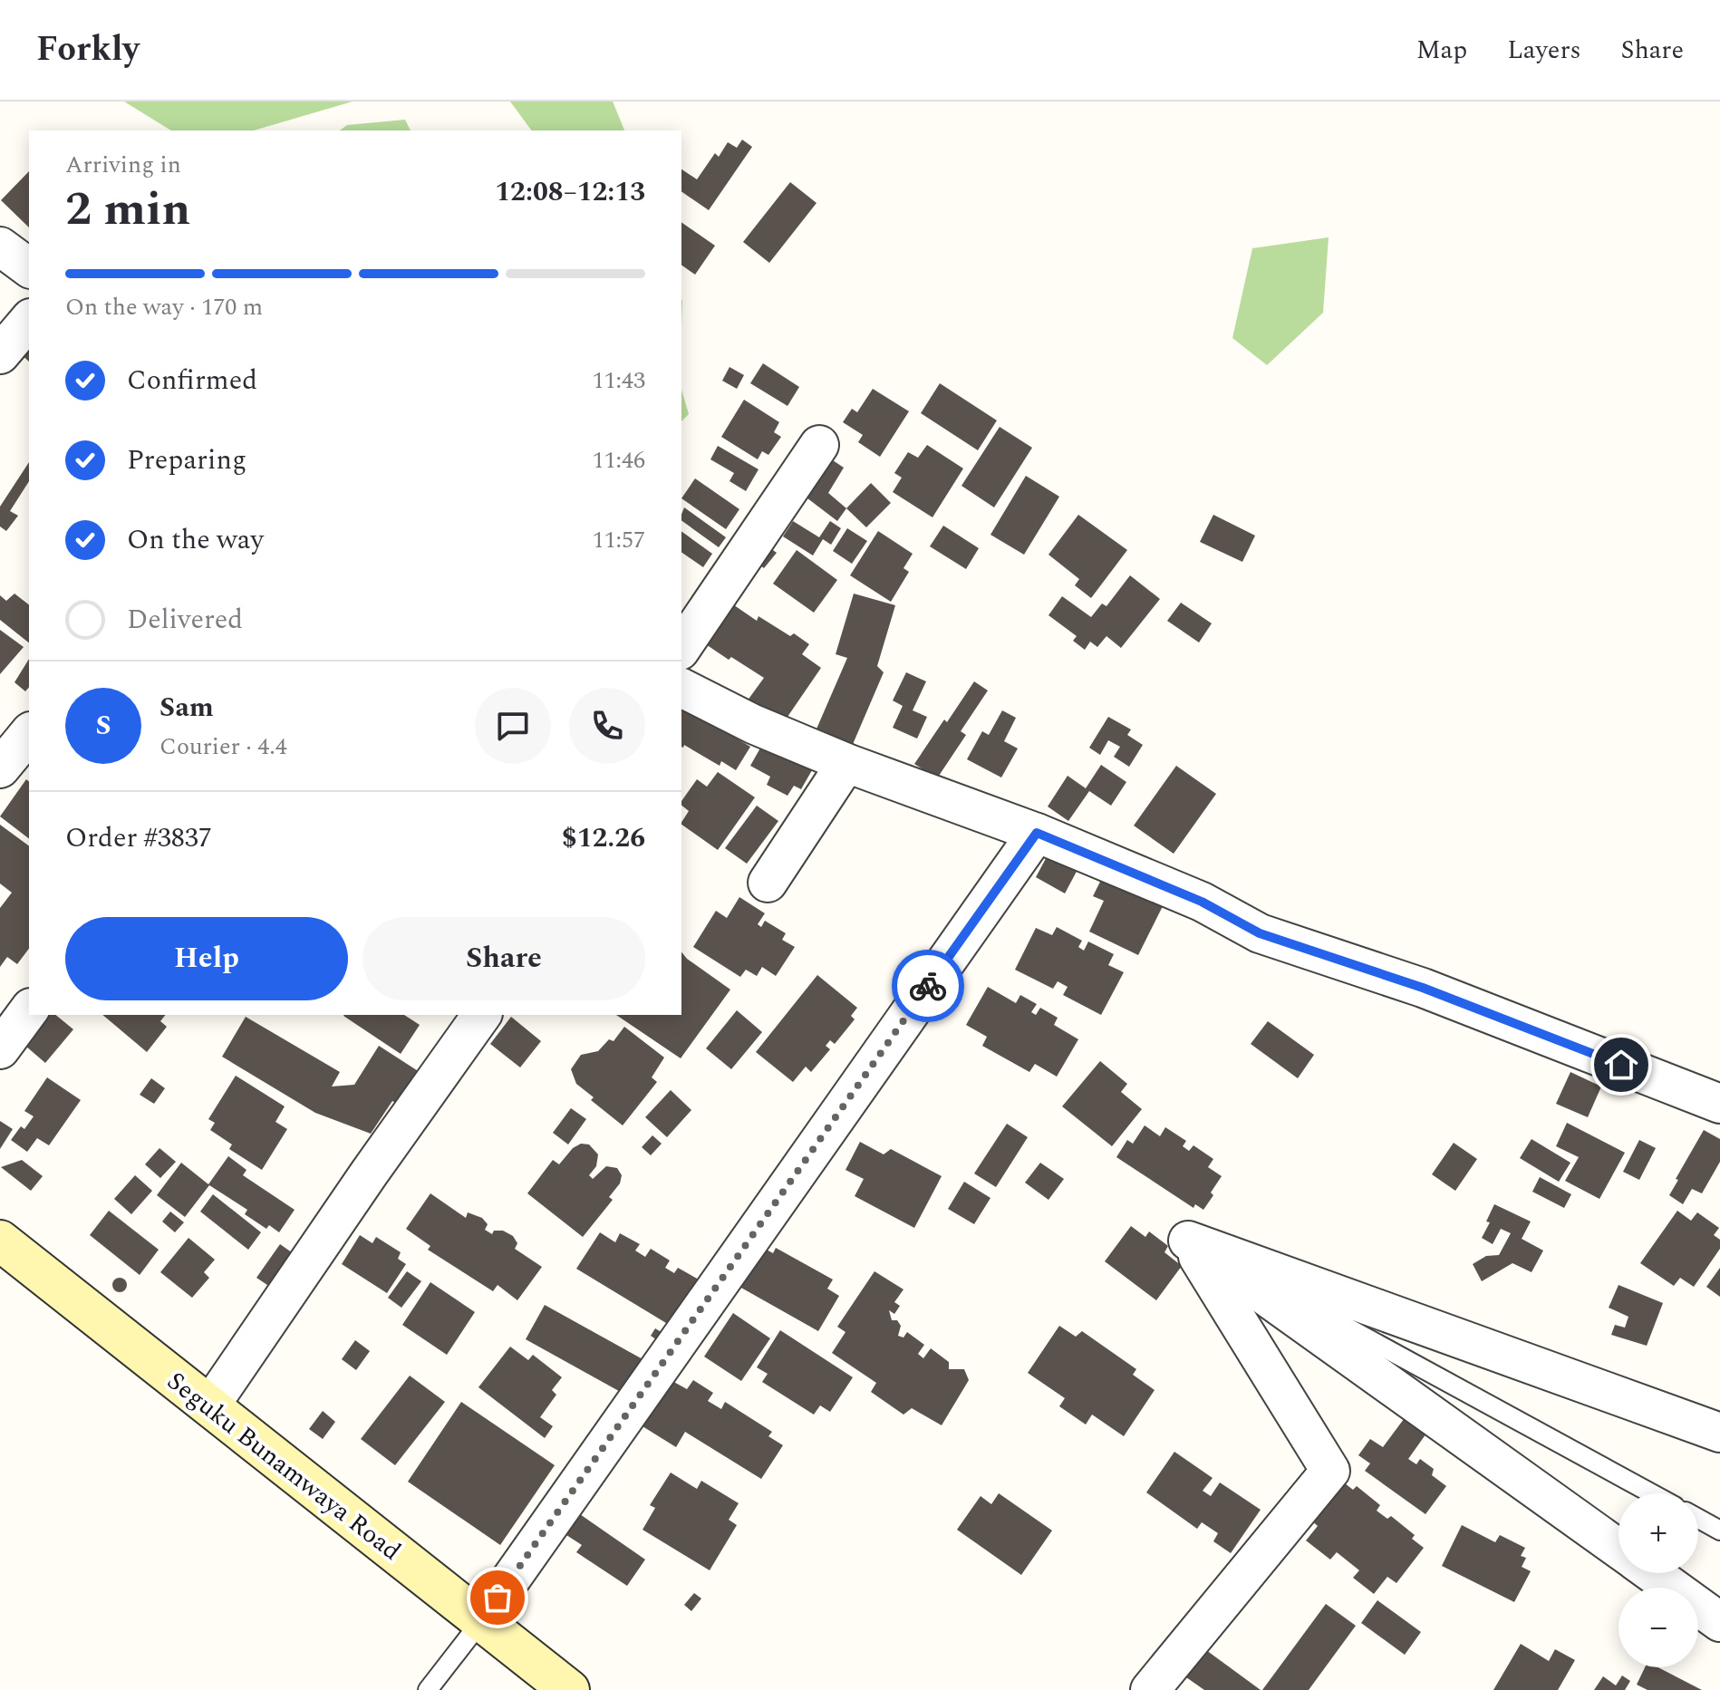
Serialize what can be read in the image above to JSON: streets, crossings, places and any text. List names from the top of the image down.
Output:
{
  "streets": {
    "main road": ["Seguku Bunamwaya Road"]
  },
  "page": {
    "header": "Forkly",
    "nav": ["Map", "Layers", "Share"],
    "heading": ["2 min", "Arriving in", "12:08–12:13"],
    "panel": [
      "Sam",
      "Courier · 4.4",
      "Order #3837",
      "$12.26"
    ],
    "bar": "On the way · 170 m",
    "list": [
      ["Confirmed", "11:43"],
      ["Preparing", "11:46"],
      ["On the way", "11:57"],
      "Delivered"
    ],
    "round": "S",
    "buttons": ["Help", "Share"],
    "map_buttons": ["+", "−"]
  }
}
